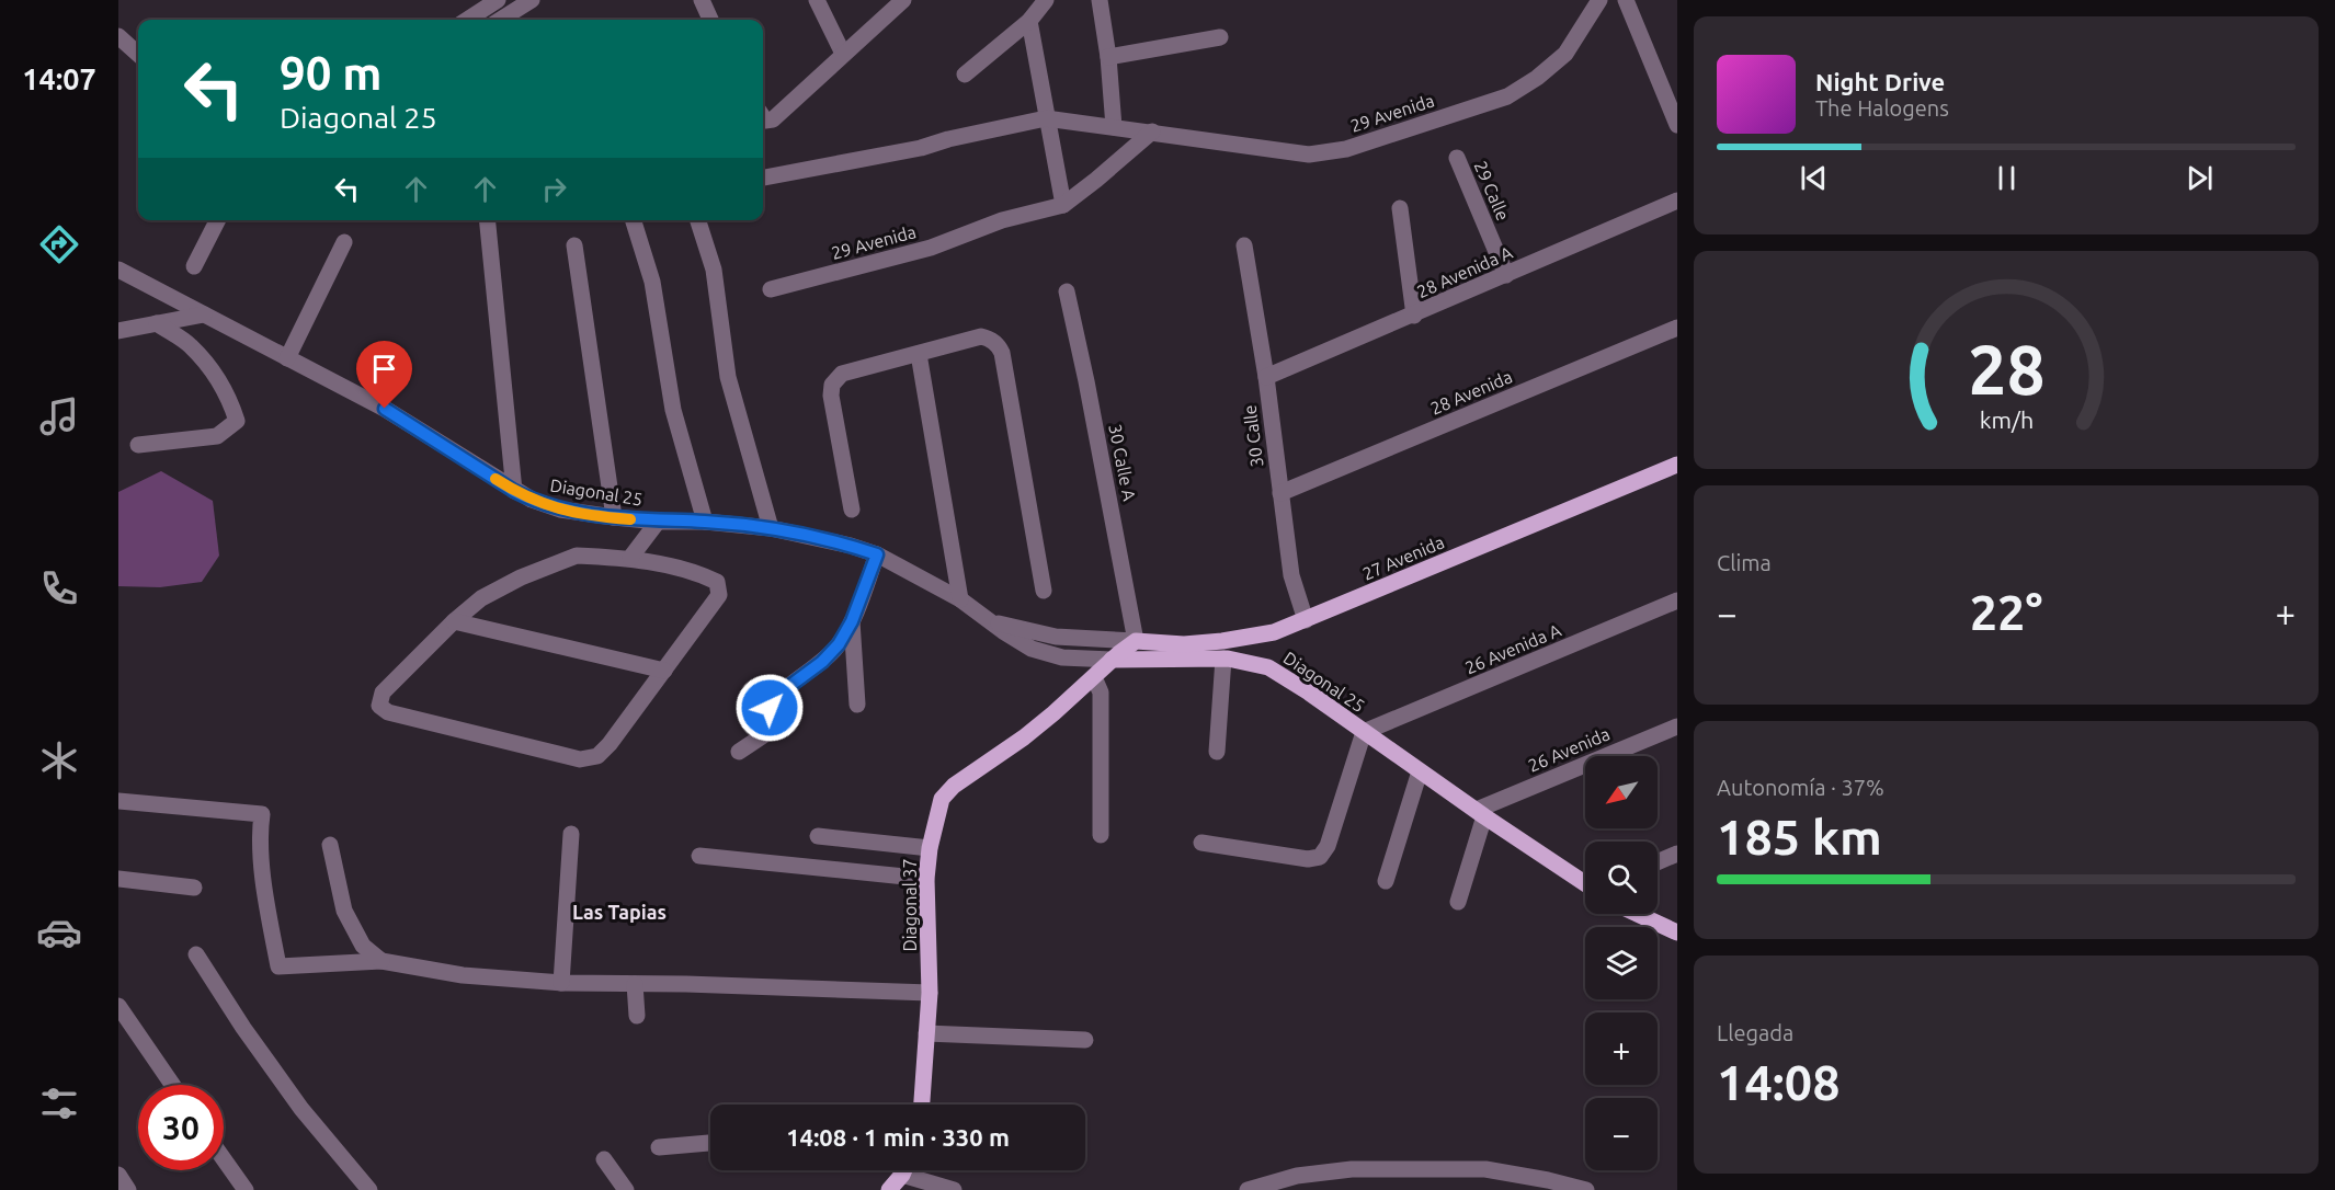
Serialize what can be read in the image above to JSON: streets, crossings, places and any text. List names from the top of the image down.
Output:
{
  "streets": {
    "main road": ["Diagonal 25", "27 Avenida", "Diagonal 37"],
    "street": [
      "29 Avenida",
      "29 Calle",
      "28 Avenida A",
      "28 Avenida",
      "30 Calle",
      "30 Calle A",
      "26 Avenida A",
      "26 Avenida"
    ]
  },
  "crossings": [
    ["29 Calle", "28 Avenida A"],
    ["28 Avenida A", "30 Calle"],
    ["28 Avenida", "30 Calle"],
    ["30 Calle", "27 Avenida"],
    ["30 Calle A", "Diagonal 25"],
    ["30 Calle A", "27 Avenida"],
    ["30 Calle A", "Diagonal 37"],
    ["Diagonal 25", "27 Avenida"],
    ["Diagonal 25", "26 Avenida A"],
    ["Diagonal 25", "26 Avenida"],
    ["Diagonal 25", "Diagonal 37"],
    ["27 Avenida", "Diagonal 37"]
  ],
  "districts": ["Las Tapias"],
  "north": "bottom left",
  "page": {
    "tabs": "14:07",
    "turn": ["90 m", "Diagonal 25"],
    "song": ["Night Drive", "The Halogens"],
    "tile": [
      "Clima",
      ["Autonomía · 37%", "185 km"],
      ["Llegada", "14:08"]
    ],
    "heat": ["−", "22°", "+"],
    "map_buttons": ["+", "−"],
    "limit": "30",
    "trip": "14:08 · 1 min · 330 m",
    "gauge": ["28", "km/h"]
  }
}
